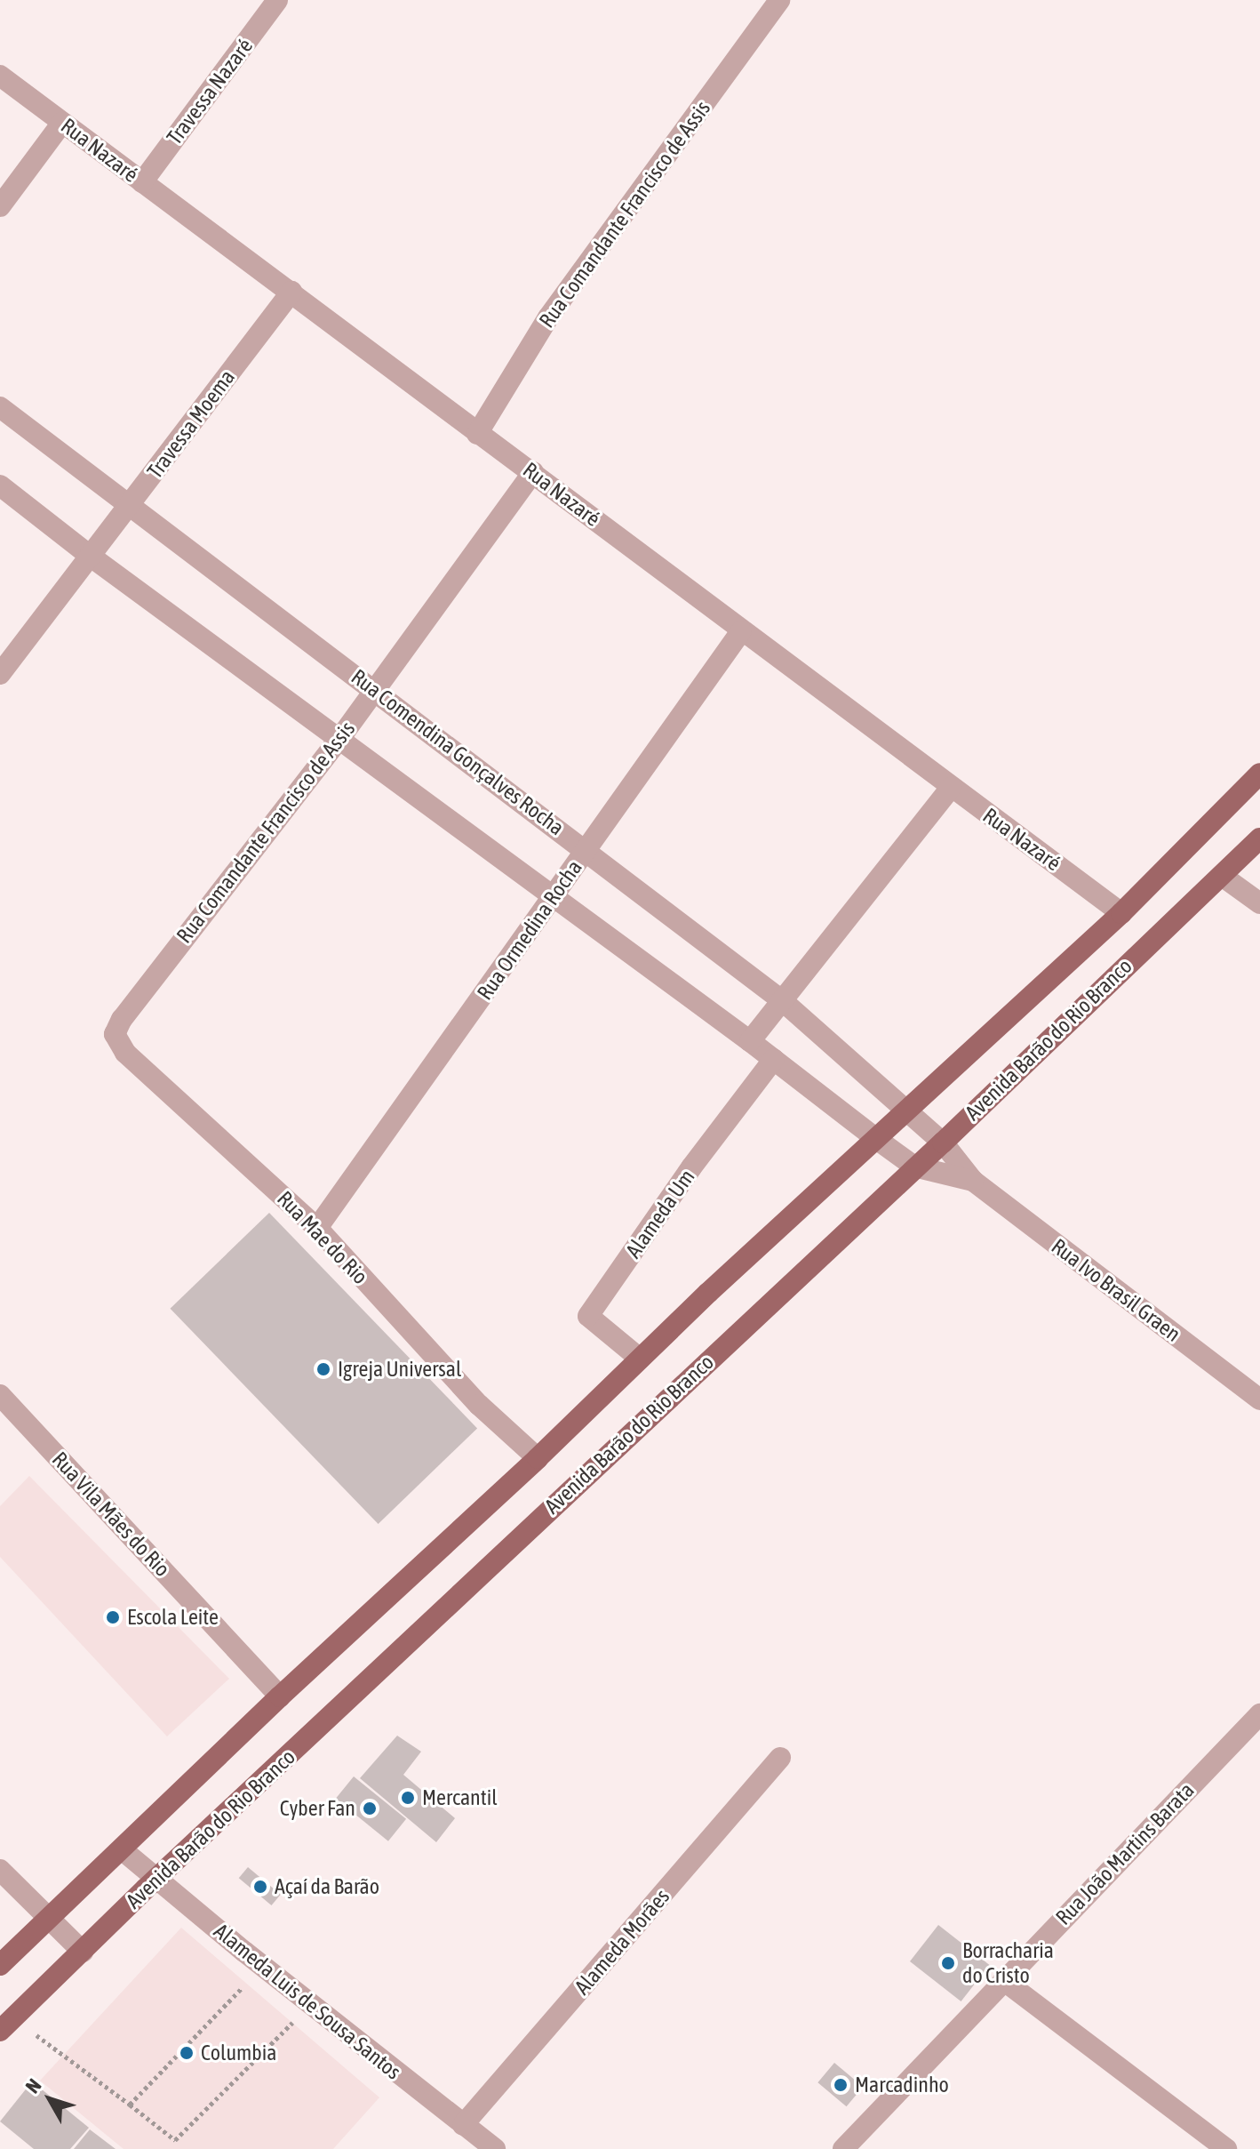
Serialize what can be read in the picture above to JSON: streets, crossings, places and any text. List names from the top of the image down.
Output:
{
  "streets": {
    "main road": ["Avenida Barão do Rio Branco"],
    "street": [
      "Travessa Nazaré",
      "Rua Nazaré",
      "Rua Comandante Francisco de Assis",
      "Travessa Moema",
      "Rua Comendina Gonçalves Rocha",
      "Rua Ormedina Rocha",
      "Alameda Um",
      "Rua Mae do Rio",
      "Rua Ivo Brasil Graen",
      "Rua Vila Mães do Rio",
      "Rua João Martins Barata",
      "Alameda Morães",
      "Alameda Luis de Sousa Santos"
    ]
  },
  "crossings": [
    ["Travessa Nazaré", "Rua Nazaré"],
    ["Rua Nazaré", "Rua Comandante Francisco de Assis"],
    ["Rua Nazaré", "Travessa Moema"],
    ["Rua Nazaré", "Rua Ormedina Rocha"],
    ["Rua Nazaré", "Avenida Barão do Rio Branco"],
    ["Rua Comandante Francisco de Assis", "Rua Comendina Gonçalves Rocha"],
    ["Rua Comandante Francisco de Assis", "Rua Mae do Rio"],
    ["Travessa Moema", "Rua Comendina Gonçalves Rocha"],
    ["Rua Comendina Gonçalves Rocha", "Rua Ormedina Rocha"],
    ["Rua Comendina Gonçalves Rocha", "Avenida Barão do Rio Branco"],
    ["Rua Comendina Gonçalves Rocha", "Rua Ivo Brasil Graen"],
    ["Rua Ormedina Rocha", "Rua Mae do Rio"],
    ["Avenida Barão do Rio Branco", "Alameda Um"],
    ["Avenida Barão do Rio Branco", "Rua Mae do Rio"],
    ["Avenida Barão do Rio Branco", "Rua Ivo Brasil Graen"],
    ["Avenida Barão do Rio Branco", "Rua Vila Mães do Rio"],
    ["Avenida Barão do Rio Branco", "Alameda Luis de Sousa Santos"],
    ["Alameda Morães", "Alameda Luis de Sousa Santos"]
  ],
  "places": [
    "Igreja Universal",
    "Escola Leite",
    "Mercantil",
    "Cyber Fan",
    "Açaí da Barão",
    "Borracharia do Cristo",
    "Columbia",
    "Marcadinho"
  ],
  "north": "top left"
}
